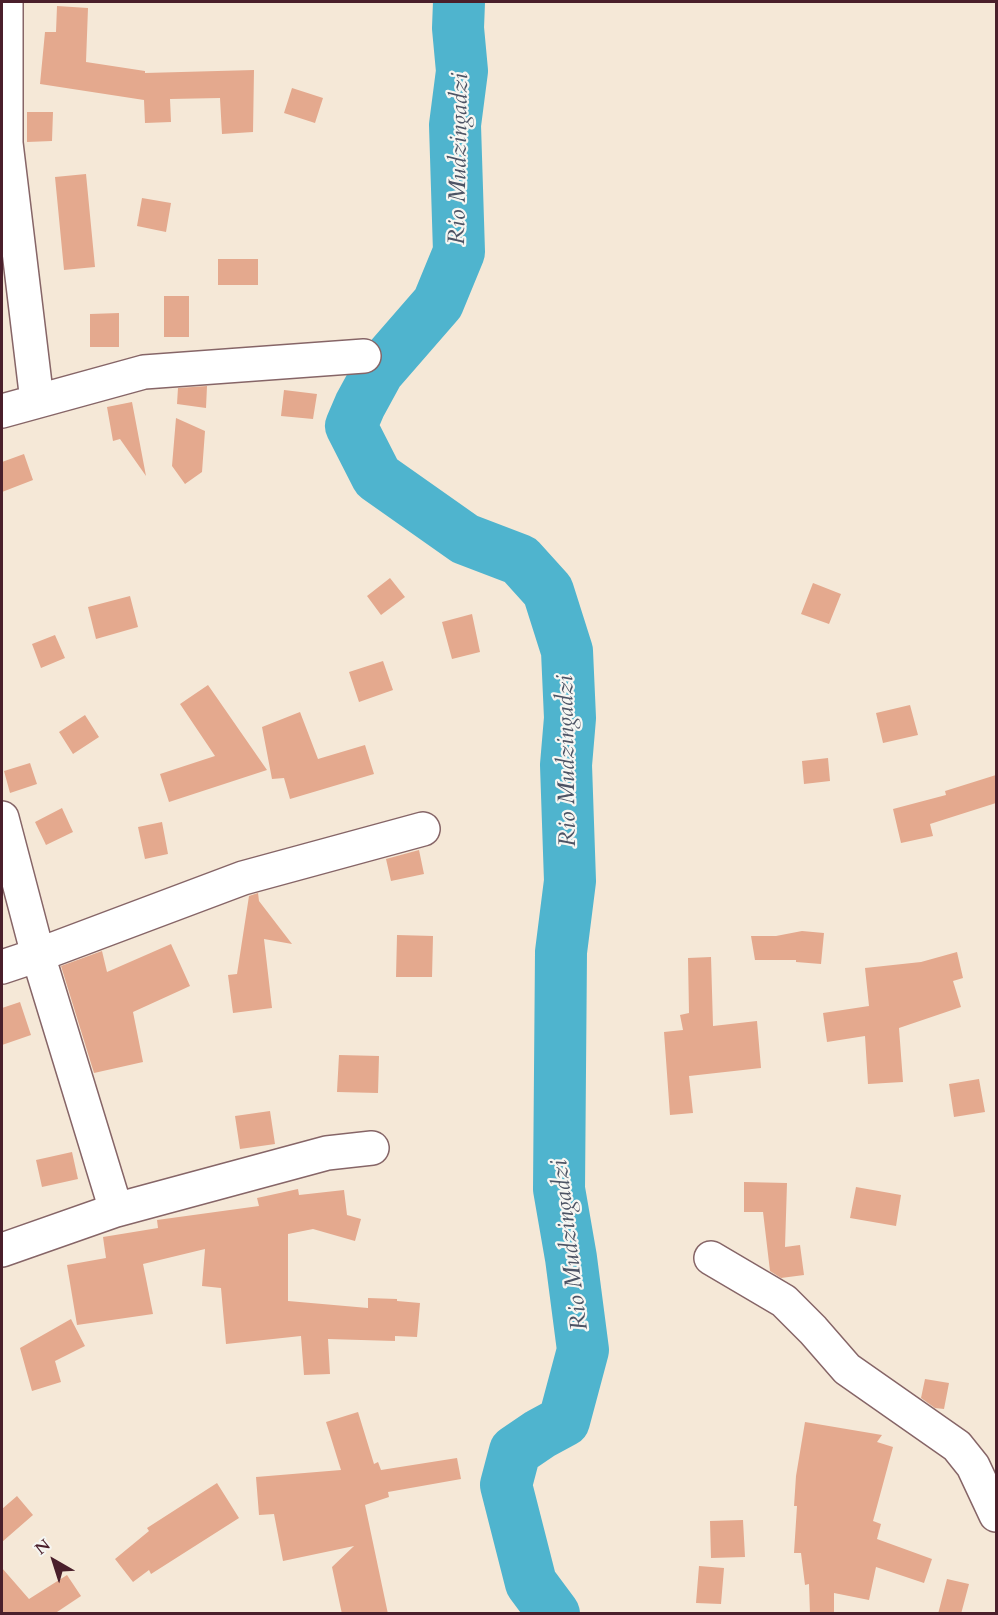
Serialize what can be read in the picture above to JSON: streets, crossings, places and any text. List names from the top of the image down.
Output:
{
  "water": ["Rio Mudzingadzi"],
  "north": "top left"
}
